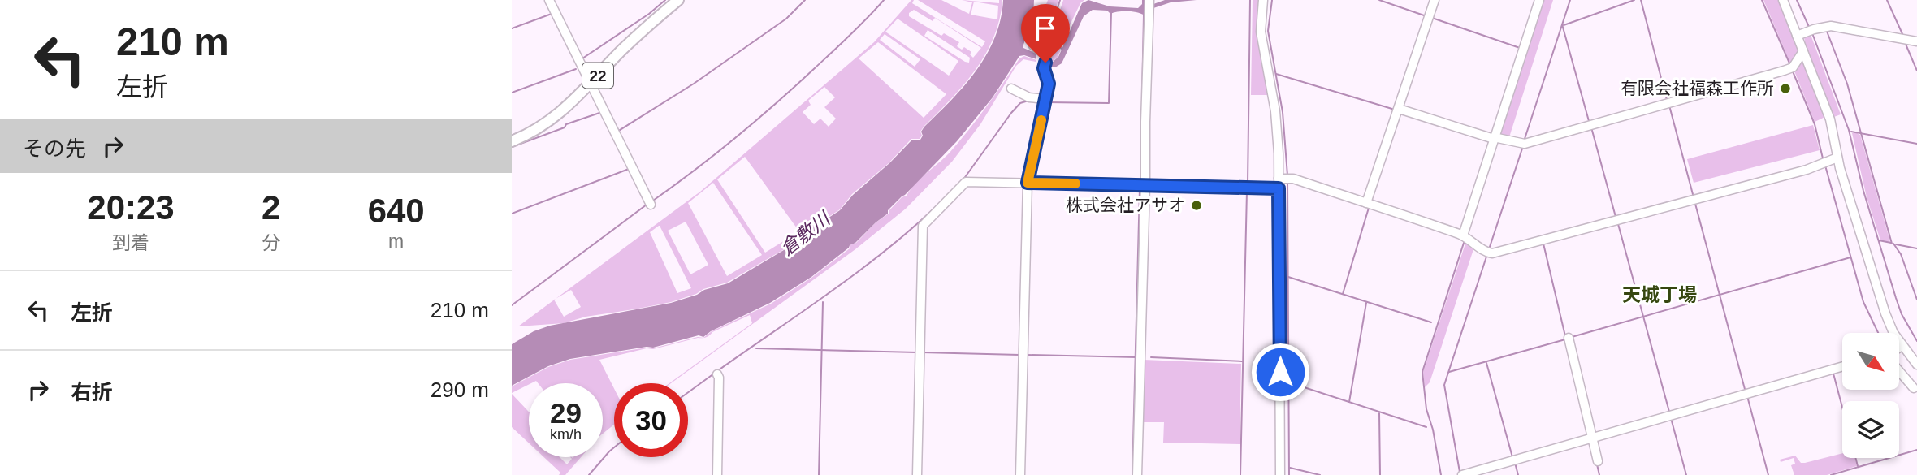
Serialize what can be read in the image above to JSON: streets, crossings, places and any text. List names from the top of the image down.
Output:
{
  "streets": {
    "main road": ["22"]
  },
  "districts": ["天城丁場"],
  "water": ["倉敷川"],
  "places": ["有限会社福森工作所", "株式会社アサオ"],
  "north": "bottom right",
  "page": {
    "turn": ["210 m", "左折"],
    "then": "その先",
    "eta": [
      "20:23",
      "到着",
      "2",
      "分",
      "640",
      "m"
    ],
    "list": [
      {
        "name": "左折",
        "value": "210 m"
      },
      {
        "name": "右折",
        "value": "290 m"
      }
    ],
    "speed": "29 km/h",
    "limit": "30"
  }
}
